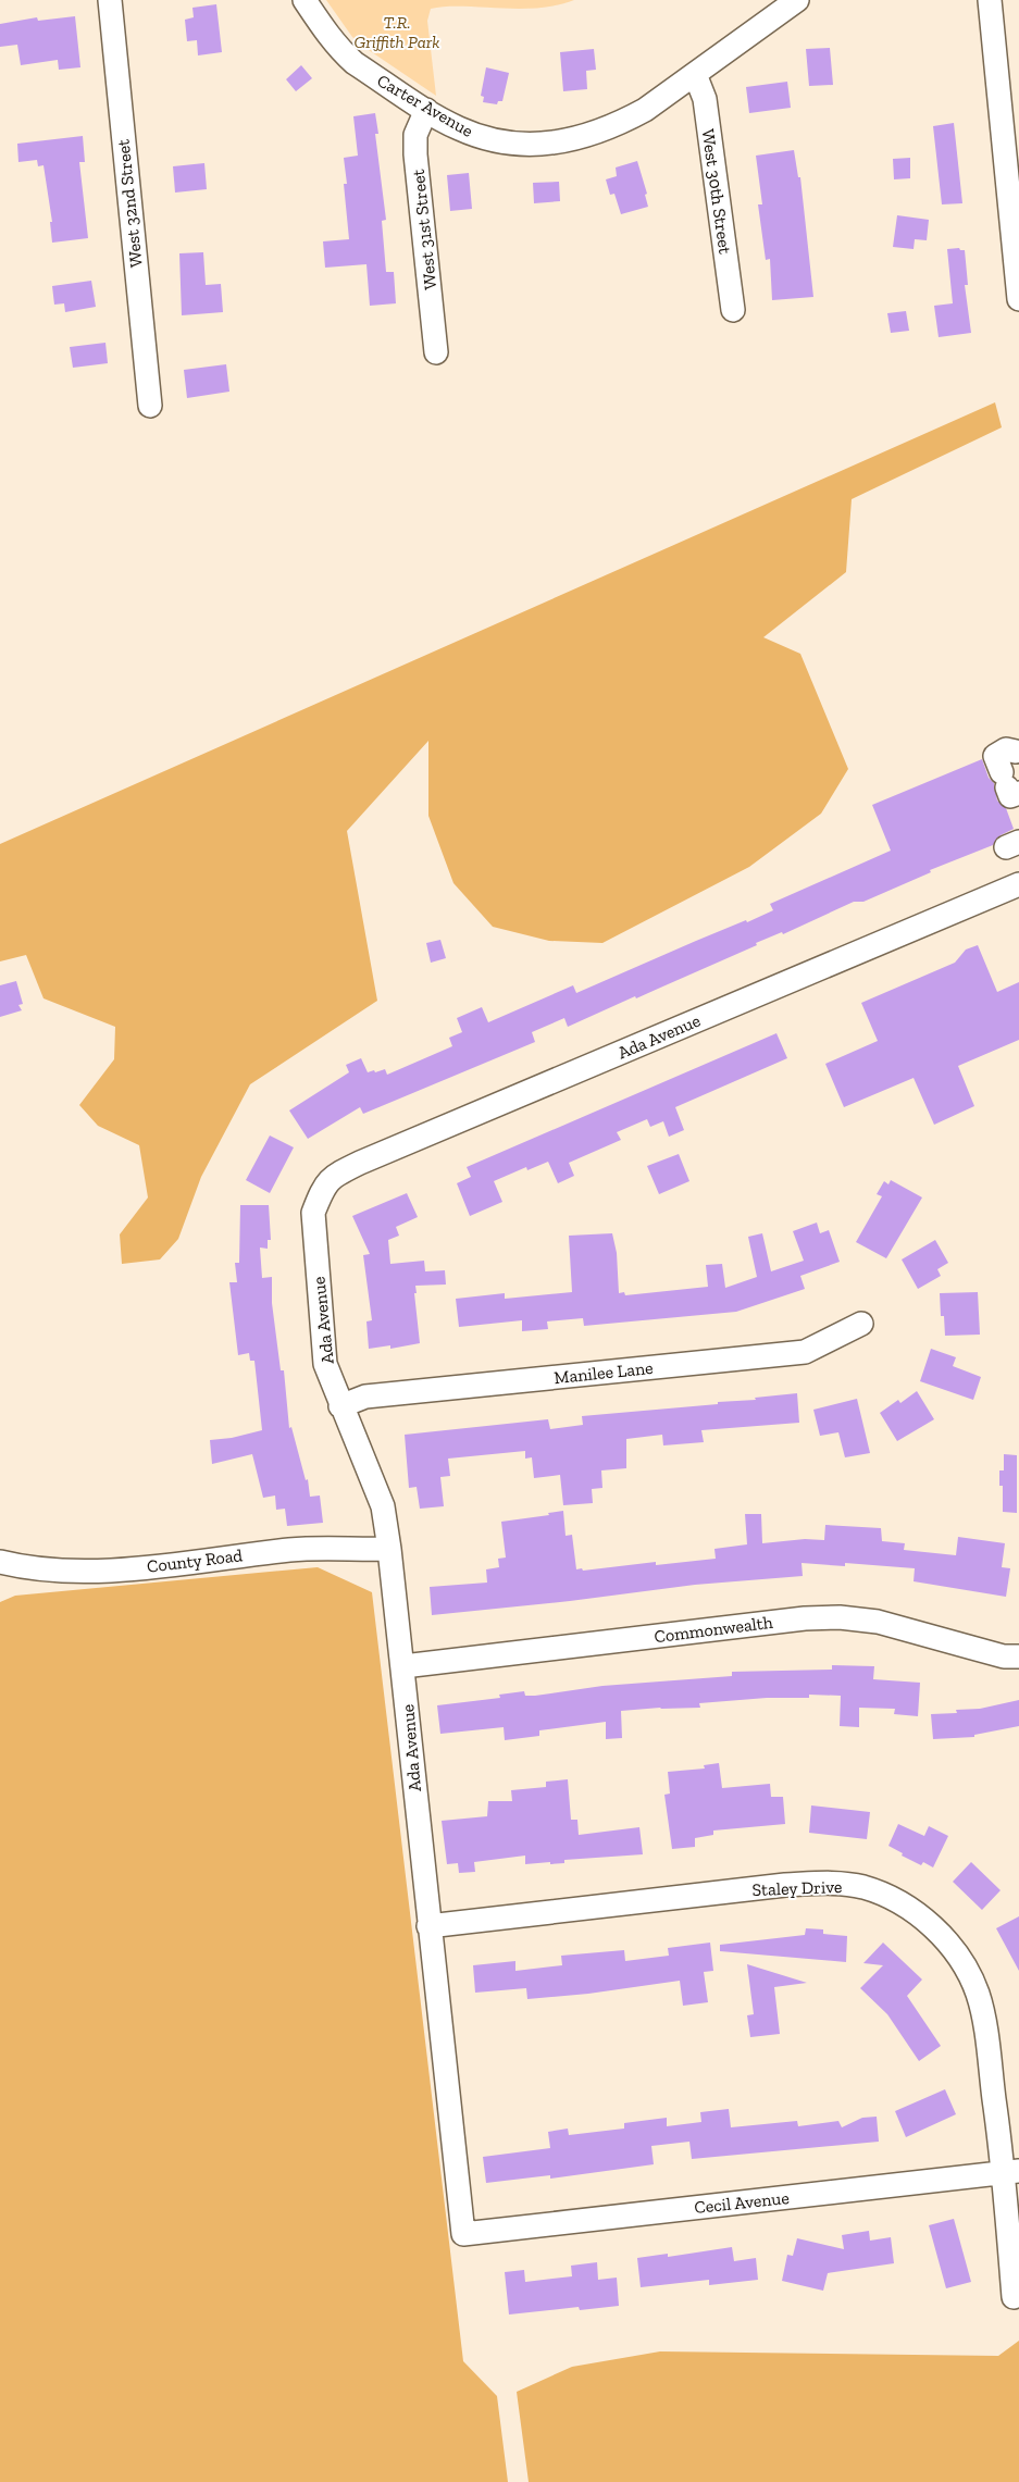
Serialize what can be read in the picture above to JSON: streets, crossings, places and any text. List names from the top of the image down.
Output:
{
  "streets": {
    "street": [
      "Carter Avenue",
      "West 30th Street",
      "West 32nd Street",
      "West 31st Street",
      "Ada Avenue",
      "Manilee Lane",
      "County Road",
      "Commonwealth",
      "Staley Drive",
      "Cecil Avenue"
    ]
  },
  "crossings": [
    ["Carter Avenue", "West 30th Street"],
    ["Carter Avenue", "West 31st Street"],
    ["Ada Avenue", "Manilee Lane"],
    ["Ada Avenue", "County Road"],
    ["Ada Avenue", "Commonwealth"],
    ["Ada Avenue", "Staley Drive"],
    ["Ada Avenue", "Cecil Avenue"],
    ["Staley Drive", "Cecil Avenue"]
  ],
  "parks": ["T.R. Griffith Park"]
}
